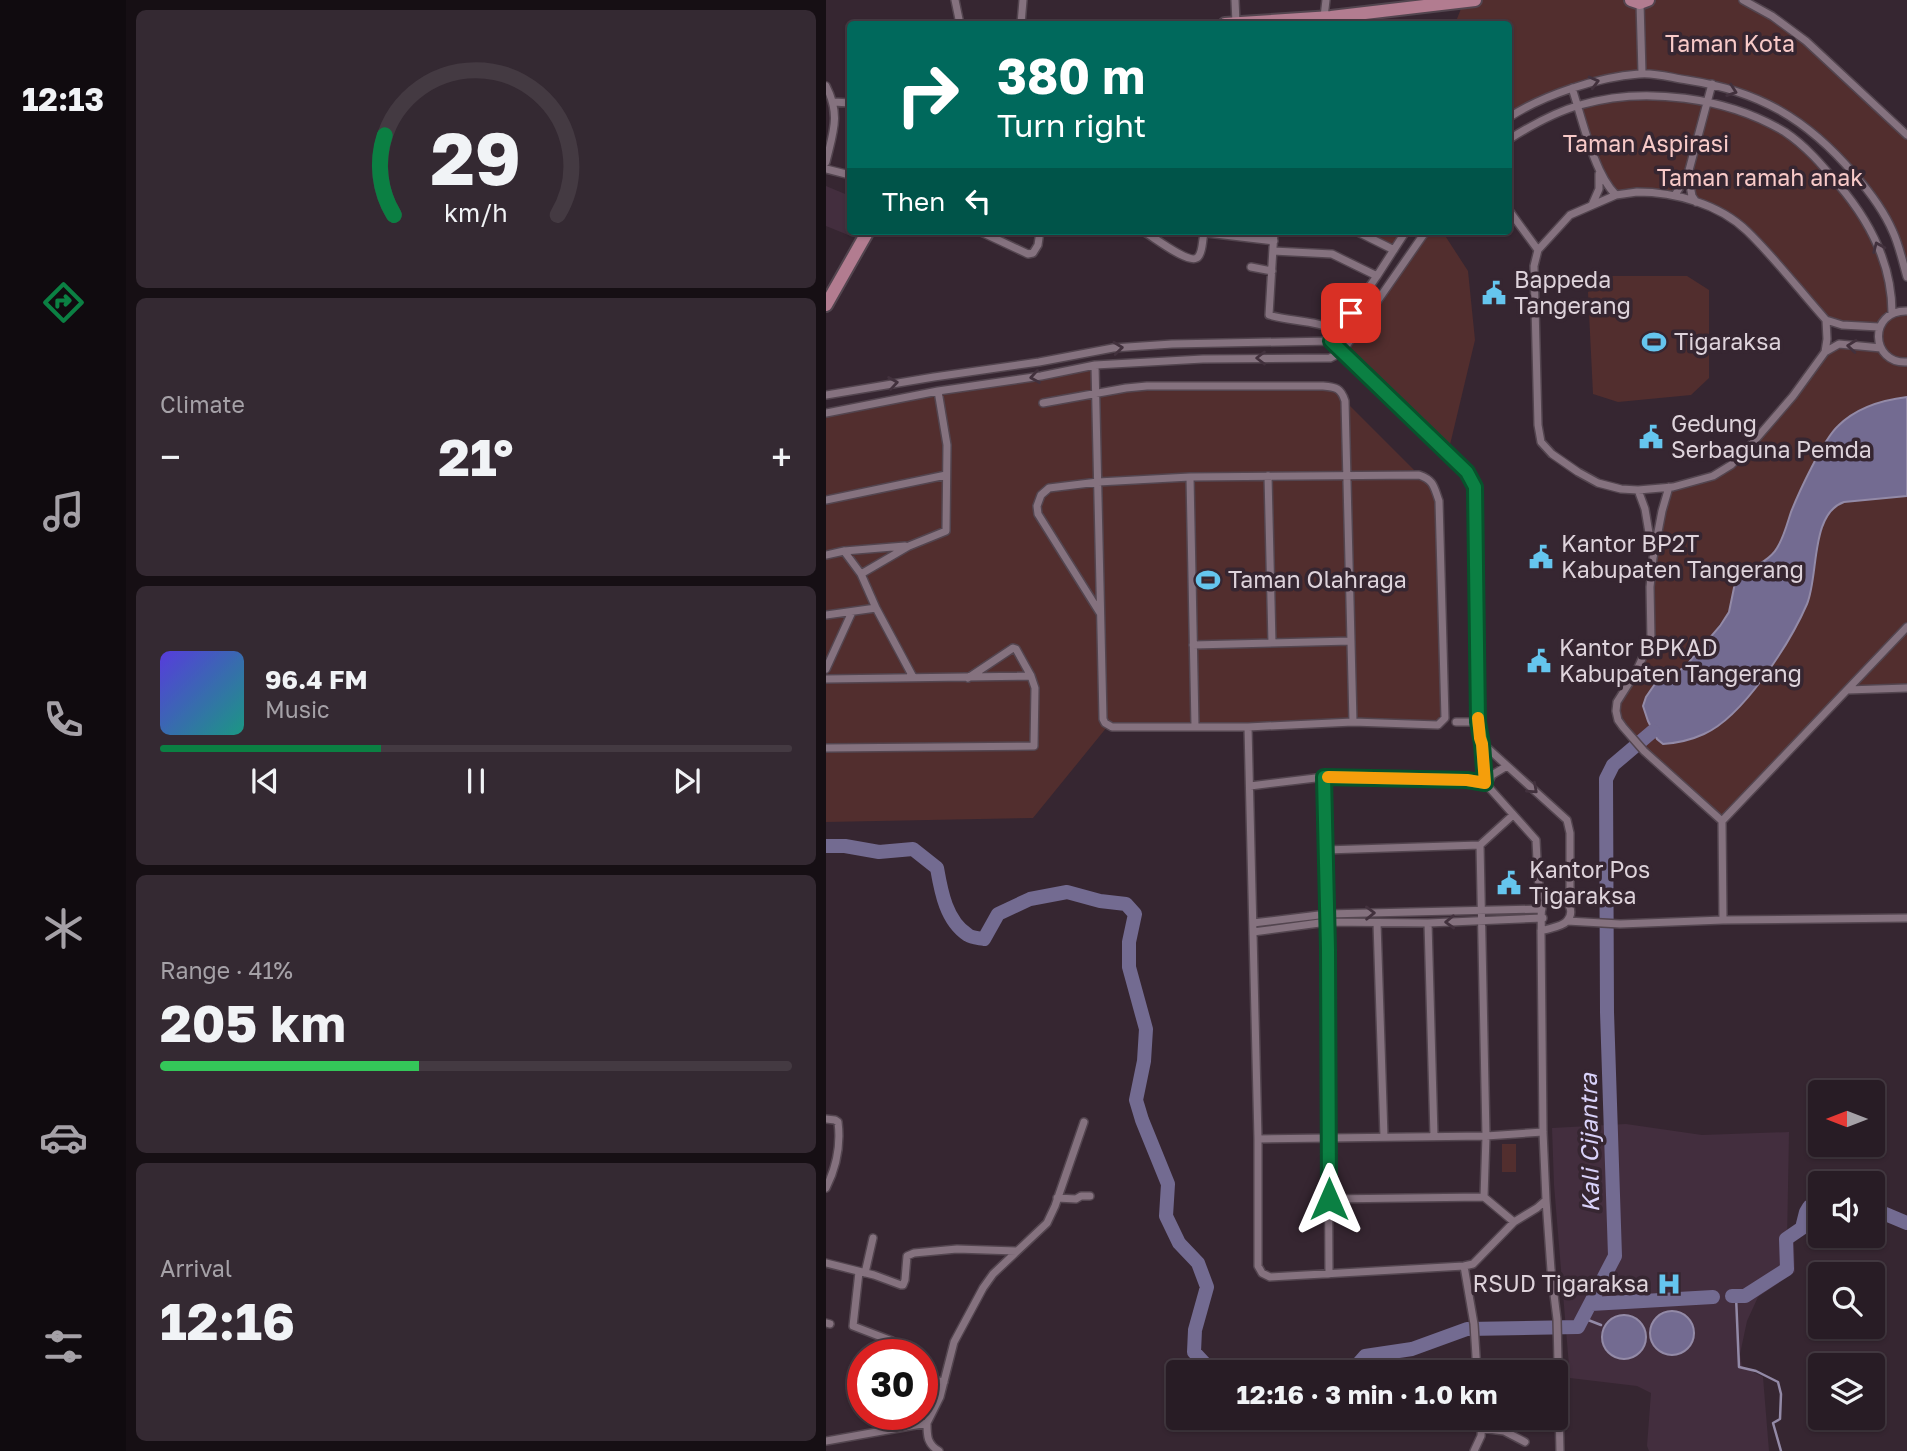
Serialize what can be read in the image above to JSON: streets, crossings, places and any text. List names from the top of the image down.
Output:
{
  "water": ["Kali Cijantra"],
  "parks": ["Taman Kota", "Taman Aspirasi", "Taman ramah anak"],
  "places": {
    "public building": [
      "Bappeda Tangerang",
      "Gedung Serbaguna Pemda",
      "Kantor BP2T Kabupaten Tangerang",
      "Kantor BPKAD Kabupaten Tangerang",
      "Kantor Pos Tigaraksa"
    ],
    "sports": ["Tigaraksa", "Taman Olahraga"],
    "hospital": ["RSUD Tigaraksa"]
  },
  "north": "left",
  "page": {
    "tabs": "12:13",
    "turn": ["380 m", "Turn right"],
    "then": "Then",
    "tile": [
      "Climate",
      ["Range · 41%", "205 km"],
      ["Arrival", "12:16"]
    ],
    "heat": ["−", "21°", "+"],
    "song": ["96.4 FM", "Music"],
    "limit": "30",
    "trip": "12:16 · 3 min · 1.0 km",
    "gauge": ["29", "km/h"]
  }
}
